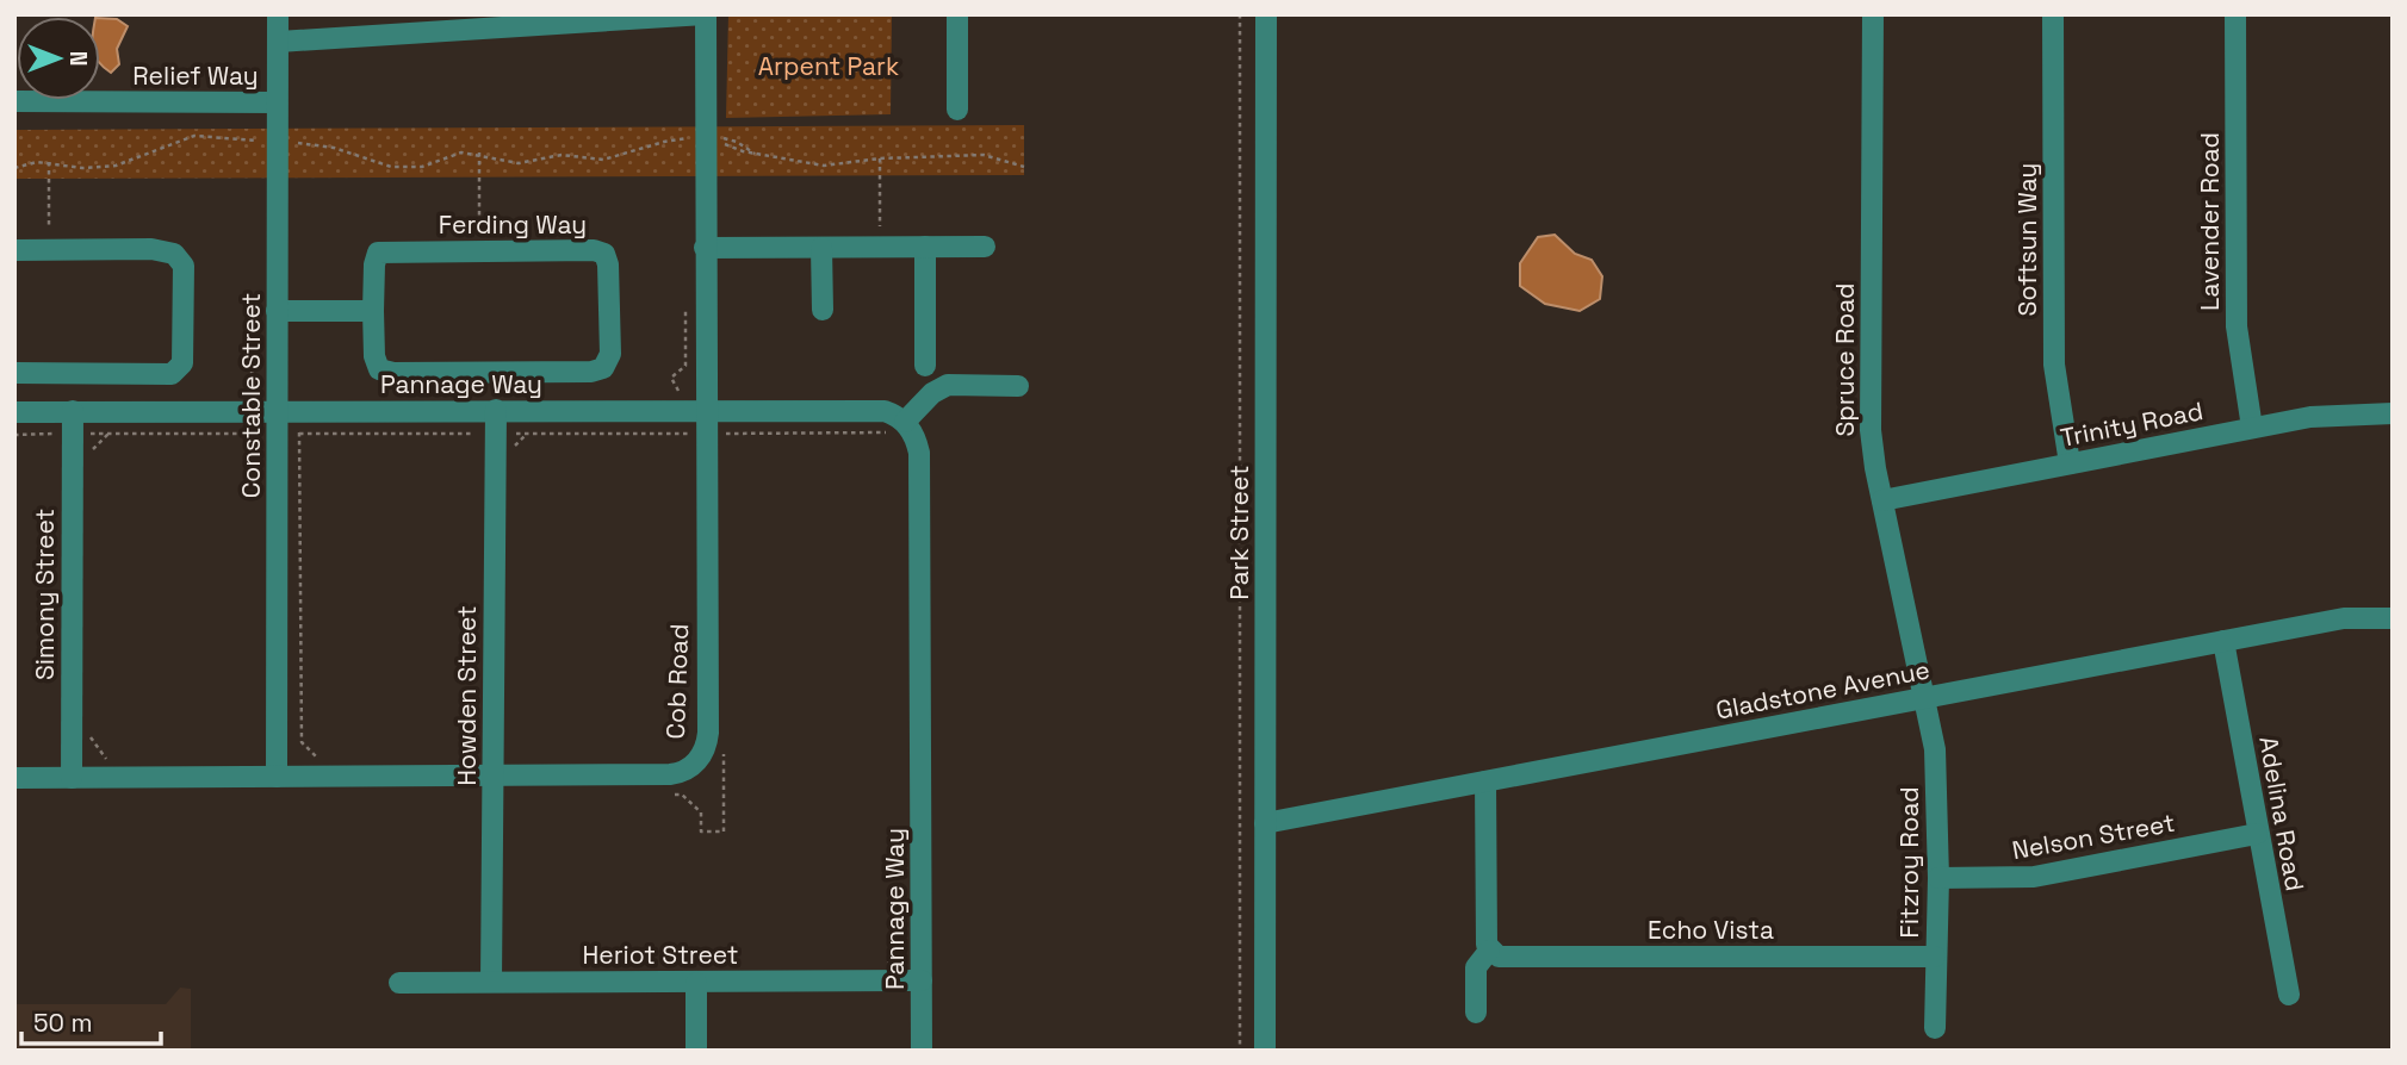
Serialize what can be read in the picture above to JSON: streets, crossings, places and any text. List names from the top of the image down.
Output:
{
  "streets": {
    "street": [
      "Relief Way",
      "Lavender Road",
      "Ferding Way",
      "Softsun Way",
      "Spruce Road",
      "Pannage Way",
      "Constable Street",
      "Trinity Road",
      "Park Street",
      "Simony Street",
      "Cob Road",
      "Gladstone Avenue",
      "Howden Street",
      "Adelina Road",
      "Nelson Street",
      "Fitzroy Road",
      "Echo Vista",
      "Heriot Street"
    ]
  },
  "crossings": [
    ["Relief Way", "Constable Street"],
    ["Lavender Road", "Trinity Road"],
    ["Softsun Way", "Trinity Road"],
    ["Spruce Road", "Trinity Road"],
    ["Spruce Road", "Gladstone Avenue"],
    ["Spruce Road", "Fitzroy Road"],
    ["Pannage Way", "Constable Street"],
    ["Pannage Way", "Simony Street"],
    ["Pannage Way", "Cob Road"],
    ["Pannage Way", "Howden Street"],
    ["Pannage Way", "Heriot Street"],
    ["Constable Street", "Cob Road"],
    ["Park Street", "Gladstone Avenue"],
    ["Simony Street", "Cob Road"],
    ["Cob Road", "Howden Street"],
    ["Gladstone Avenue", "Adelina Road"],
    ["Gladstone Avenue", "Fitzroy Road"],
    ["Howden Street", "Heriot Street"],
    ["Adelina Road", "Nelson Street"],
    ["Nelson Street", "Fitzroy Road"],
    ["Fitzroy Road", "Echo Vista"]
  ],
  "parks": ["Arpent Park"],
  "scale_bar": "50 m",
  "north": "right"
}
